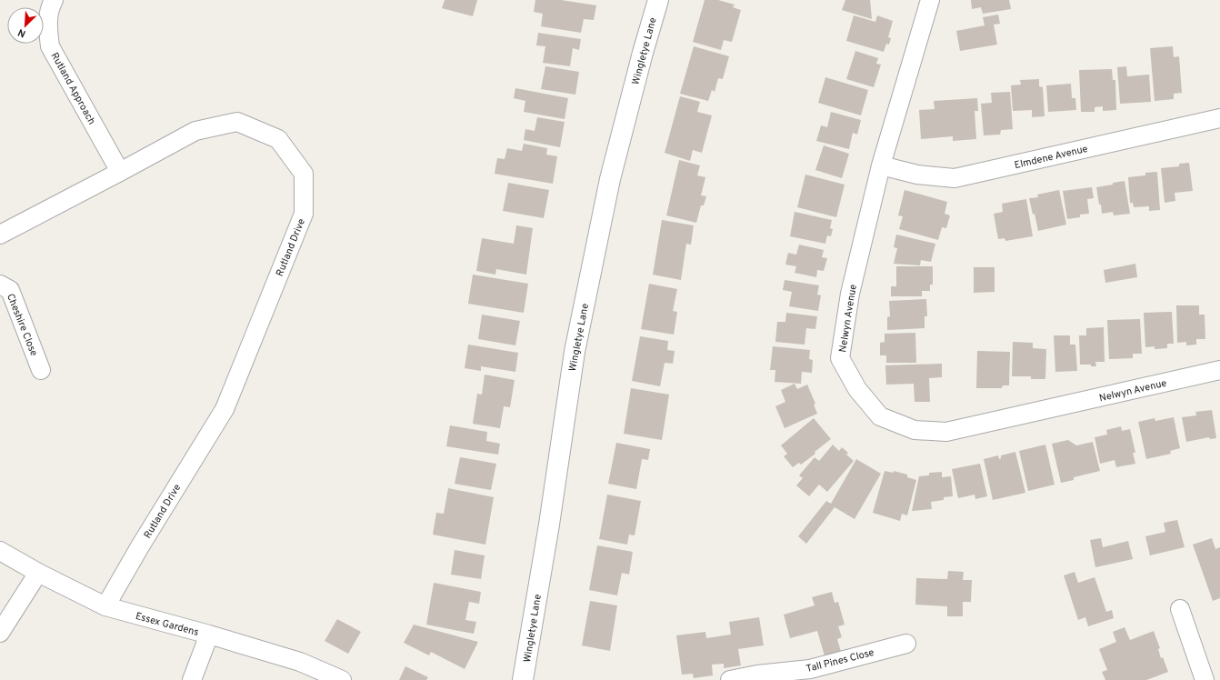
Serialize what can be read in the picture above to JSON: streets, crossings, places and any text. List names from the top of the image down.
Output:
{
  "streets": {
    "street": [
      "Wingletye Lane",
      "Rutland Approach",
      "Elmdene Avenue",
      "Rutland Drive",
      "Nelwyn Avenue",
      "Cheshire Close",
      "Essex Gardens",
      "Tall Pines Close"
    ]
  },
  "crossings": [
    ["Rutland Approach", "Rutland Drive"],
    ["Elmdene Avenue", "Nelwyn Avenue"],
    ["Rutland Drive", "Essex Gardens"]
  ],
  "north": "bottom left"
}
